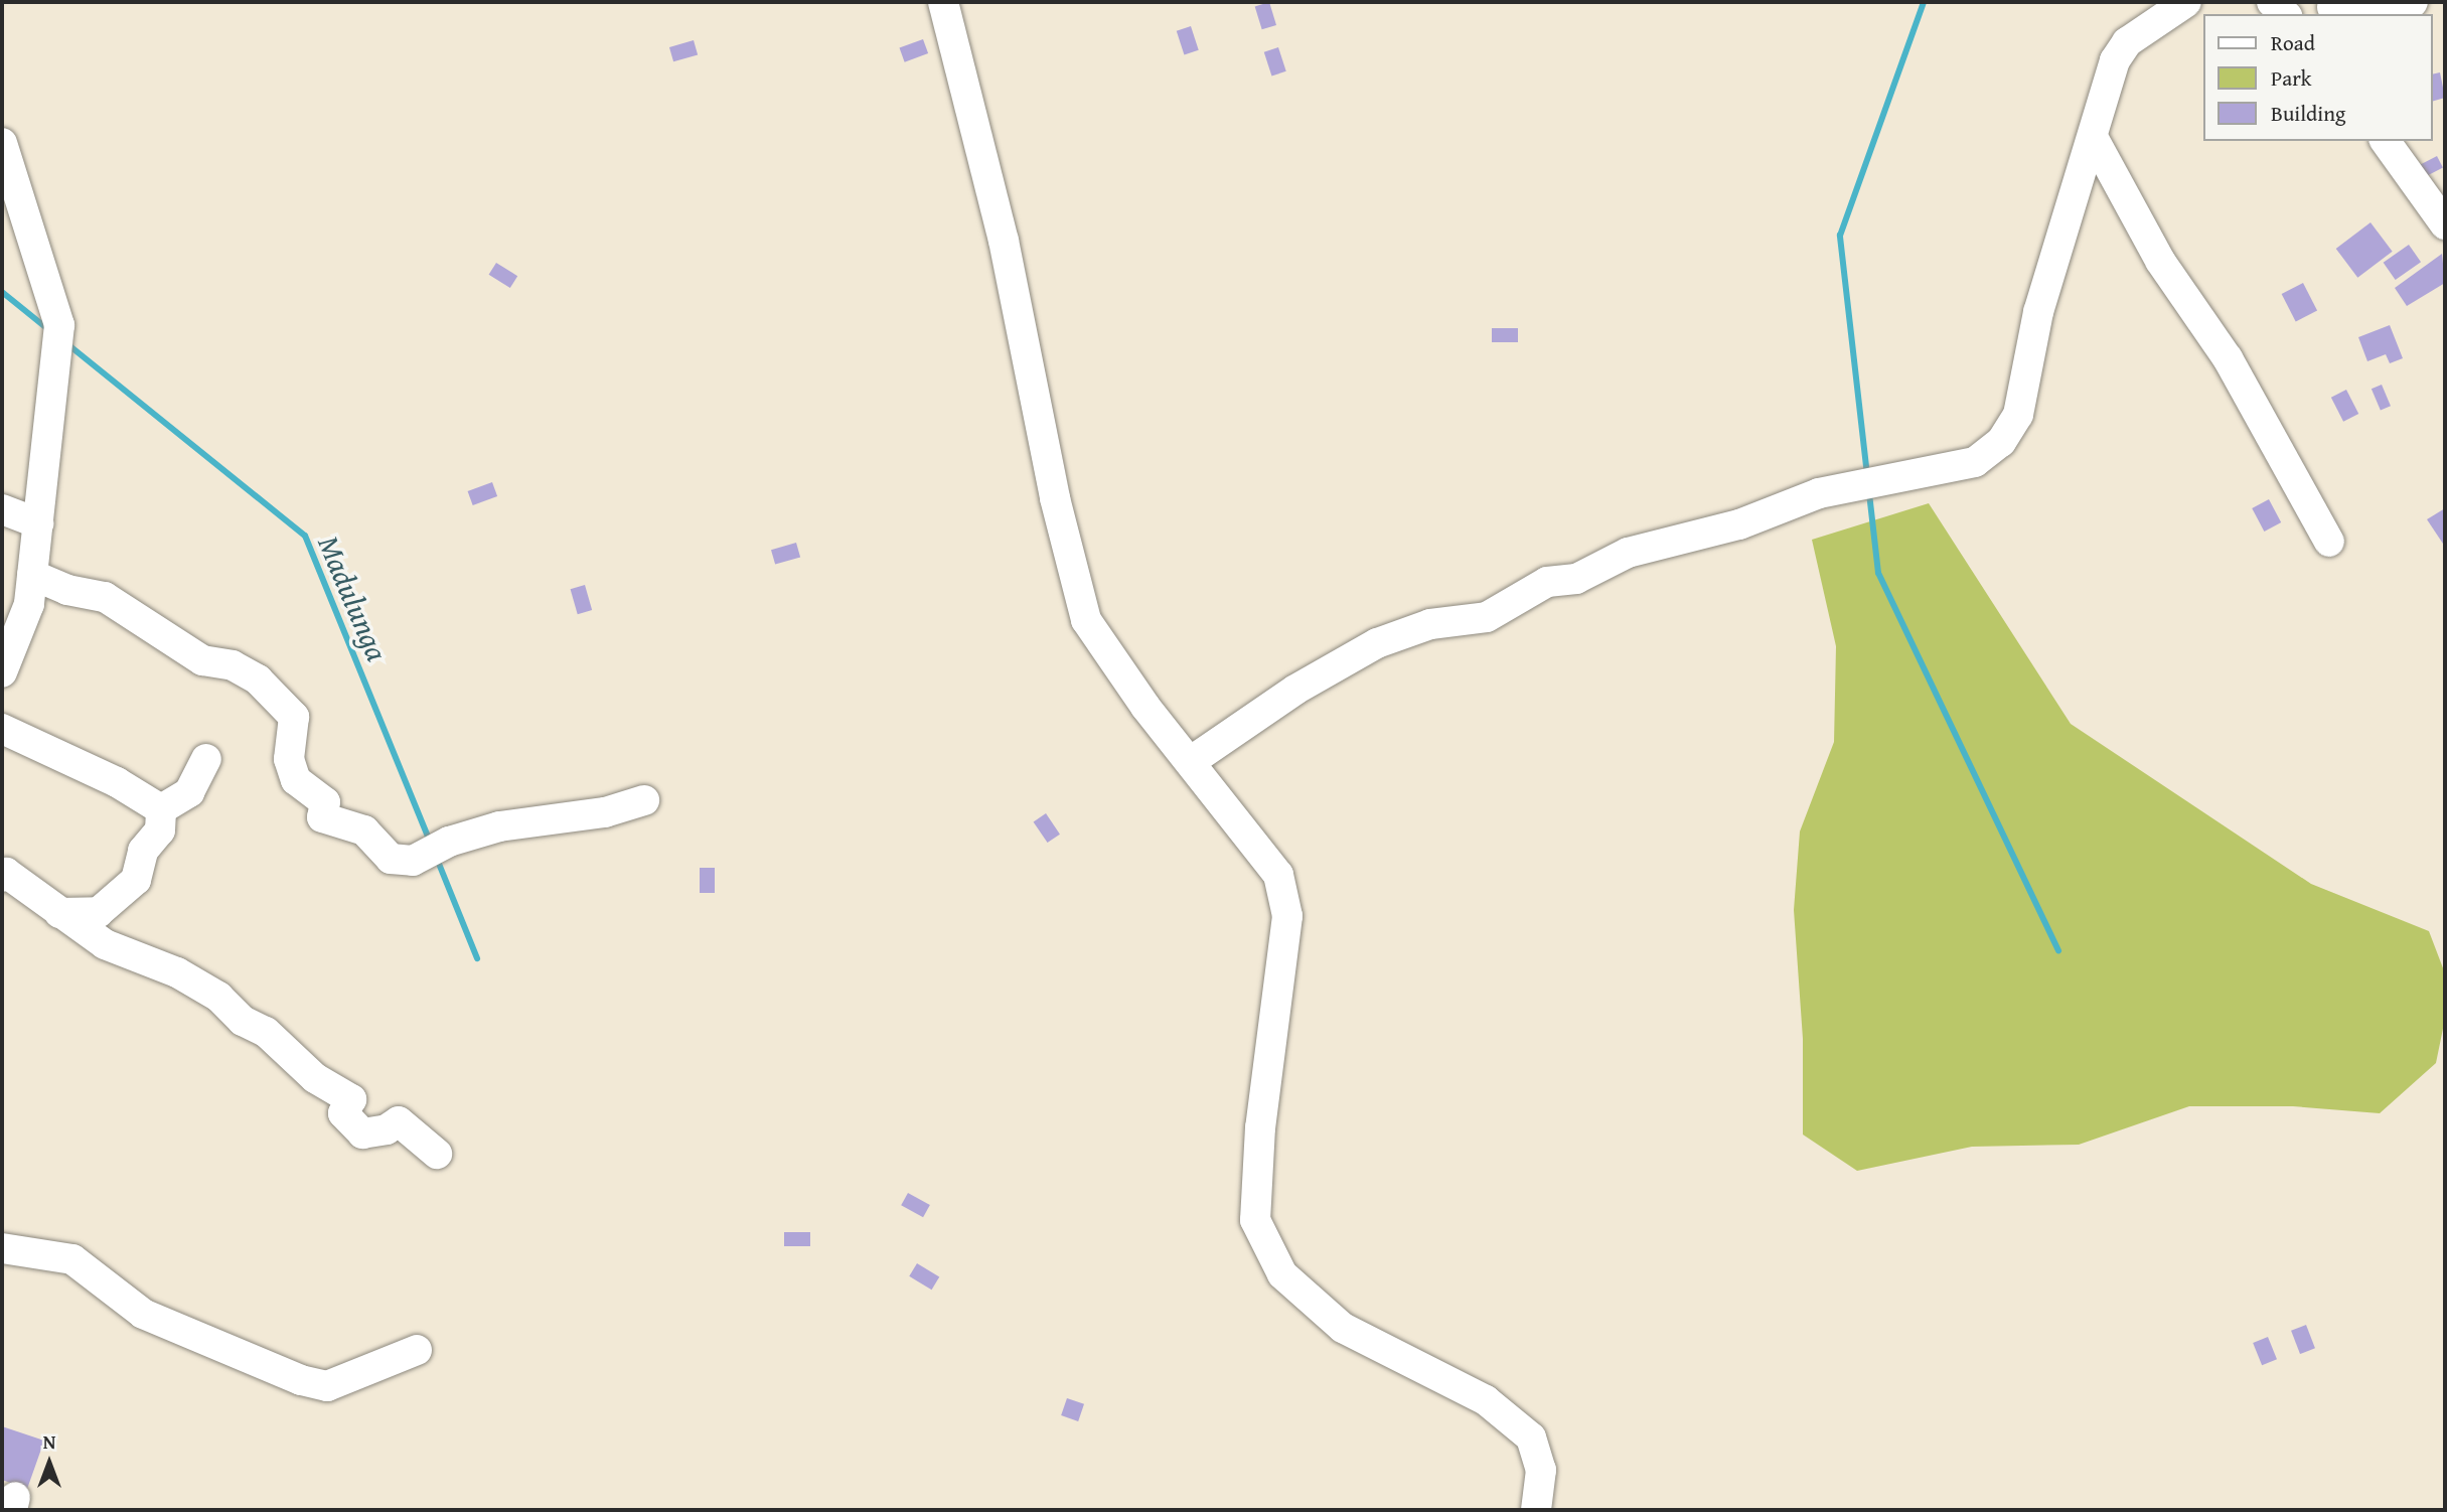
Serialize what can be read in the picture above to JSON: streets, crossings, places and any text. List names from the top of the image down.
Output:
{
  "water": ["Madulunga"],
  "legend": ["Road", "Park", "Building"],
  "north": "top"
}
